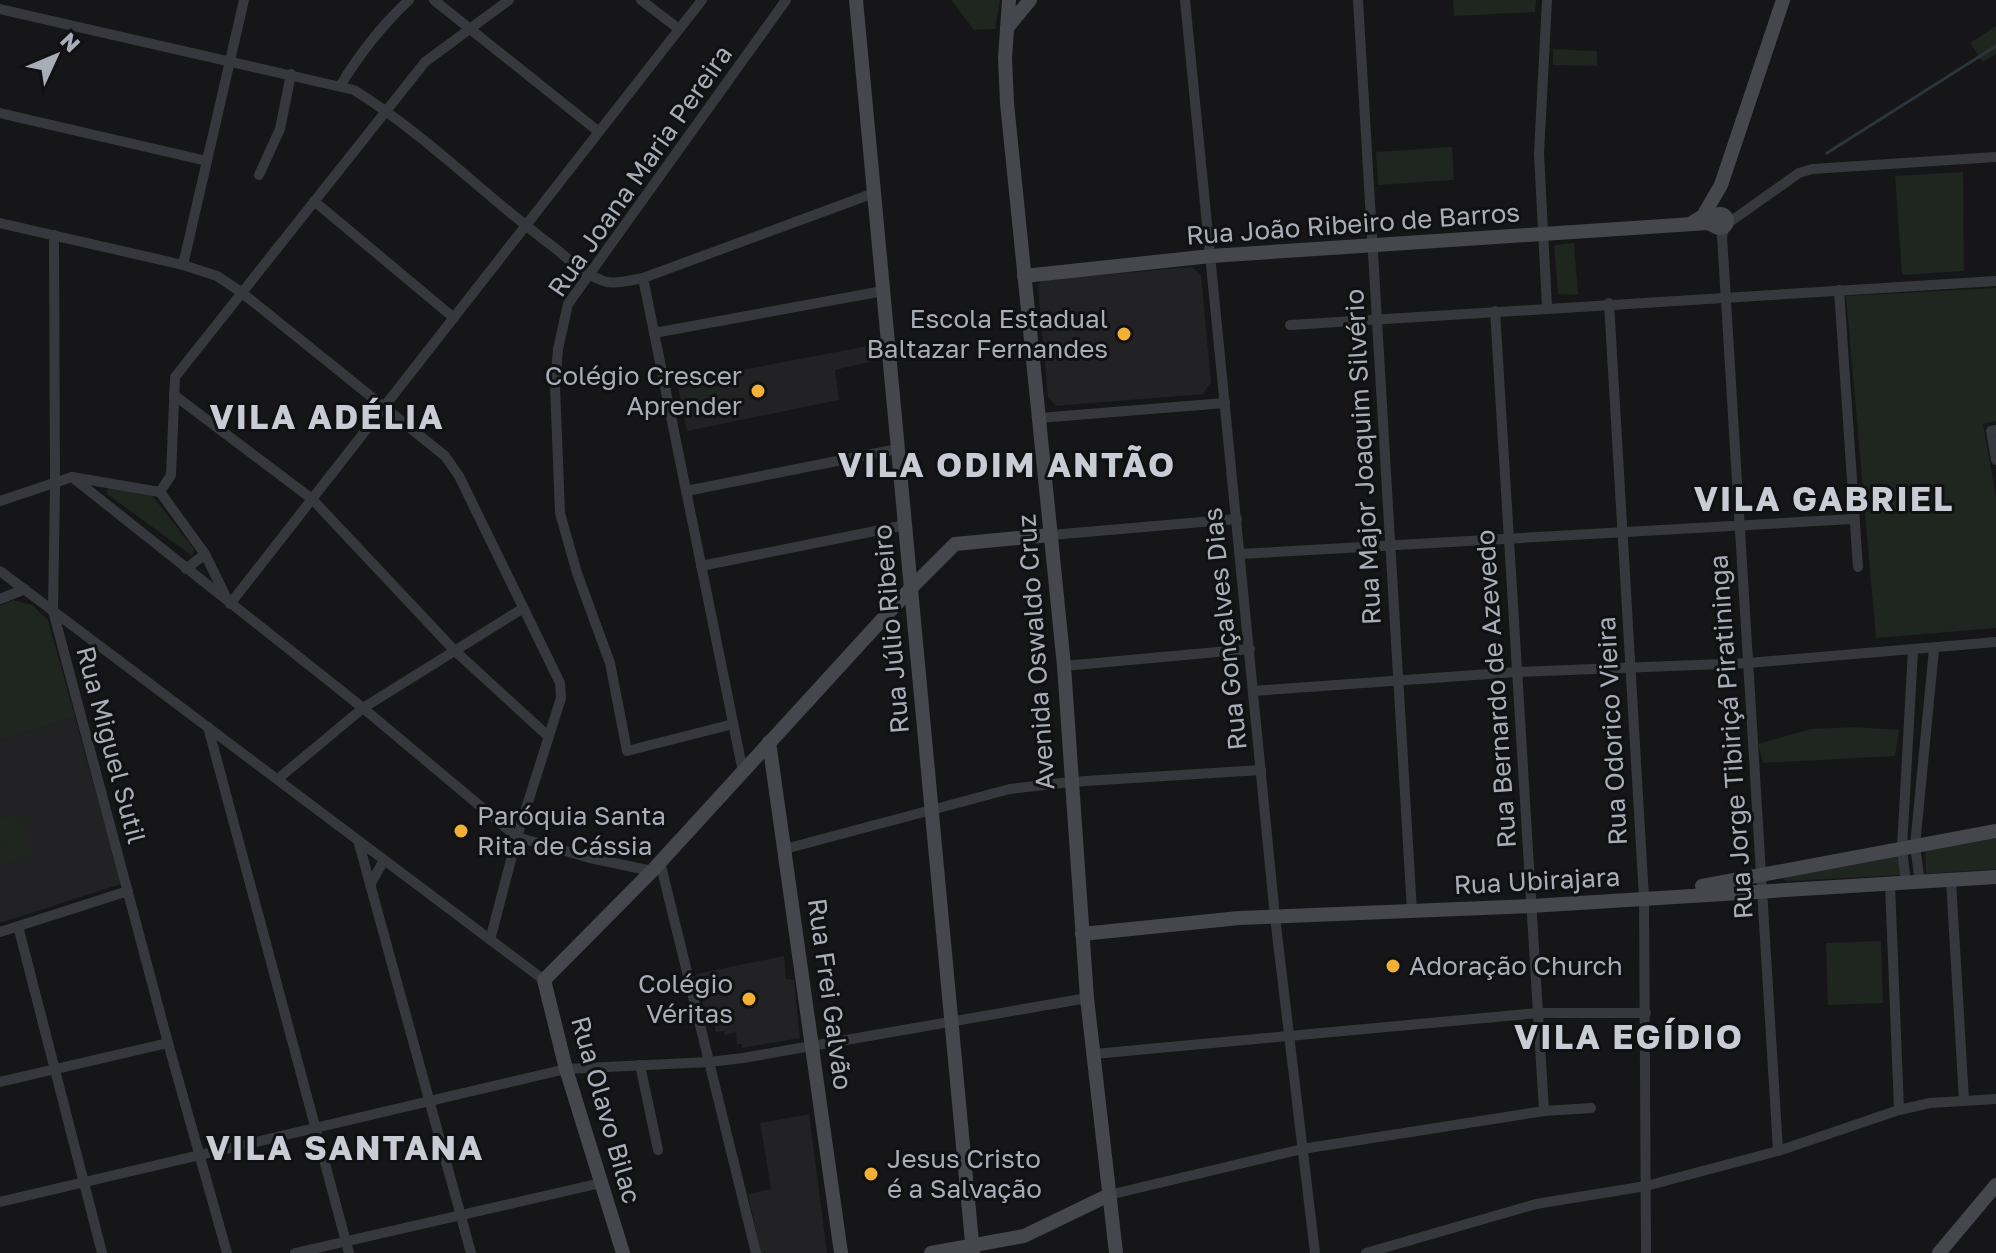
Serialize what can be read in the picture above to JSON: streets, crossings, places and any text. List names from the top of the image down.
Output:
{
  "streets": {
    "main road": [
      "Rua João Ribeiro de Barros",
      "Rua Júlio Ribeiro",
      "Avenida Oswaldo Cruz",
      "Rua Ubirajara",
      "Rua Frei Galvão",
      "Rua Olavo Bilac"
    ],
    "street": [
      "Rua Joana Maria Pereira",
      "Rua Major Joaquim Silvério",
      "Rua Gonçalves Dias",
      "Rua Bernardo de Azevedo",
      "Rua Odorico Vieira",
      "Rua Jorge Tibiriçá Piratininga",
      "Rua Miguel Sutil"
    ]
  },
  "crossings": [
    ["Rua João Ribeiro de Barros", "Rua Major Joaquim Silvério"],
    ["Rua João Ribeiro de Barros", "Rua Gonçalves Dias"],
    ["Rua João Ribeiro de Barros", "Avenida Oswaldo Cruz"],
    ["Rua João Ribeiro de Barros", "Rua Jorge Tibiriçá Piratininga"],
    ["Rua Major Joaquim Silvério", "Rua Ubirajara"],
    ["Rua Gonçalves Dias", "Rua Ubirajara"],
    ["Avenida Oswaldo Cruz", "Rua Ubirajara"],
    ["Rua Bernardo de Azevedo", "Rua Ubirajara"],
    ["Rua Odorico Vieira", "Rua Ubirajara"],
    ["Rua Jorge Tibiriçá Piratininga", "Rua Ubirajara"]
  ],
  "districts": [
    "VILA ADÉLIA",
    "VILA ODIM ANTÃO",
    "VILA GABRIEL",
    "VILA EGÍDIO",
    "VILA SANTANA"
  ],
  "places": [
    "Escola Estadual Baltazar Fernandes",
    "Colégio Crescer Aprender",
    "Paróquia Santa Rita de Cássia",
    "Adoração Church",
    "Colégio Véritas",
    "Jesus Cristo é a Salvação"
  ],
  "north": "top right"
}
